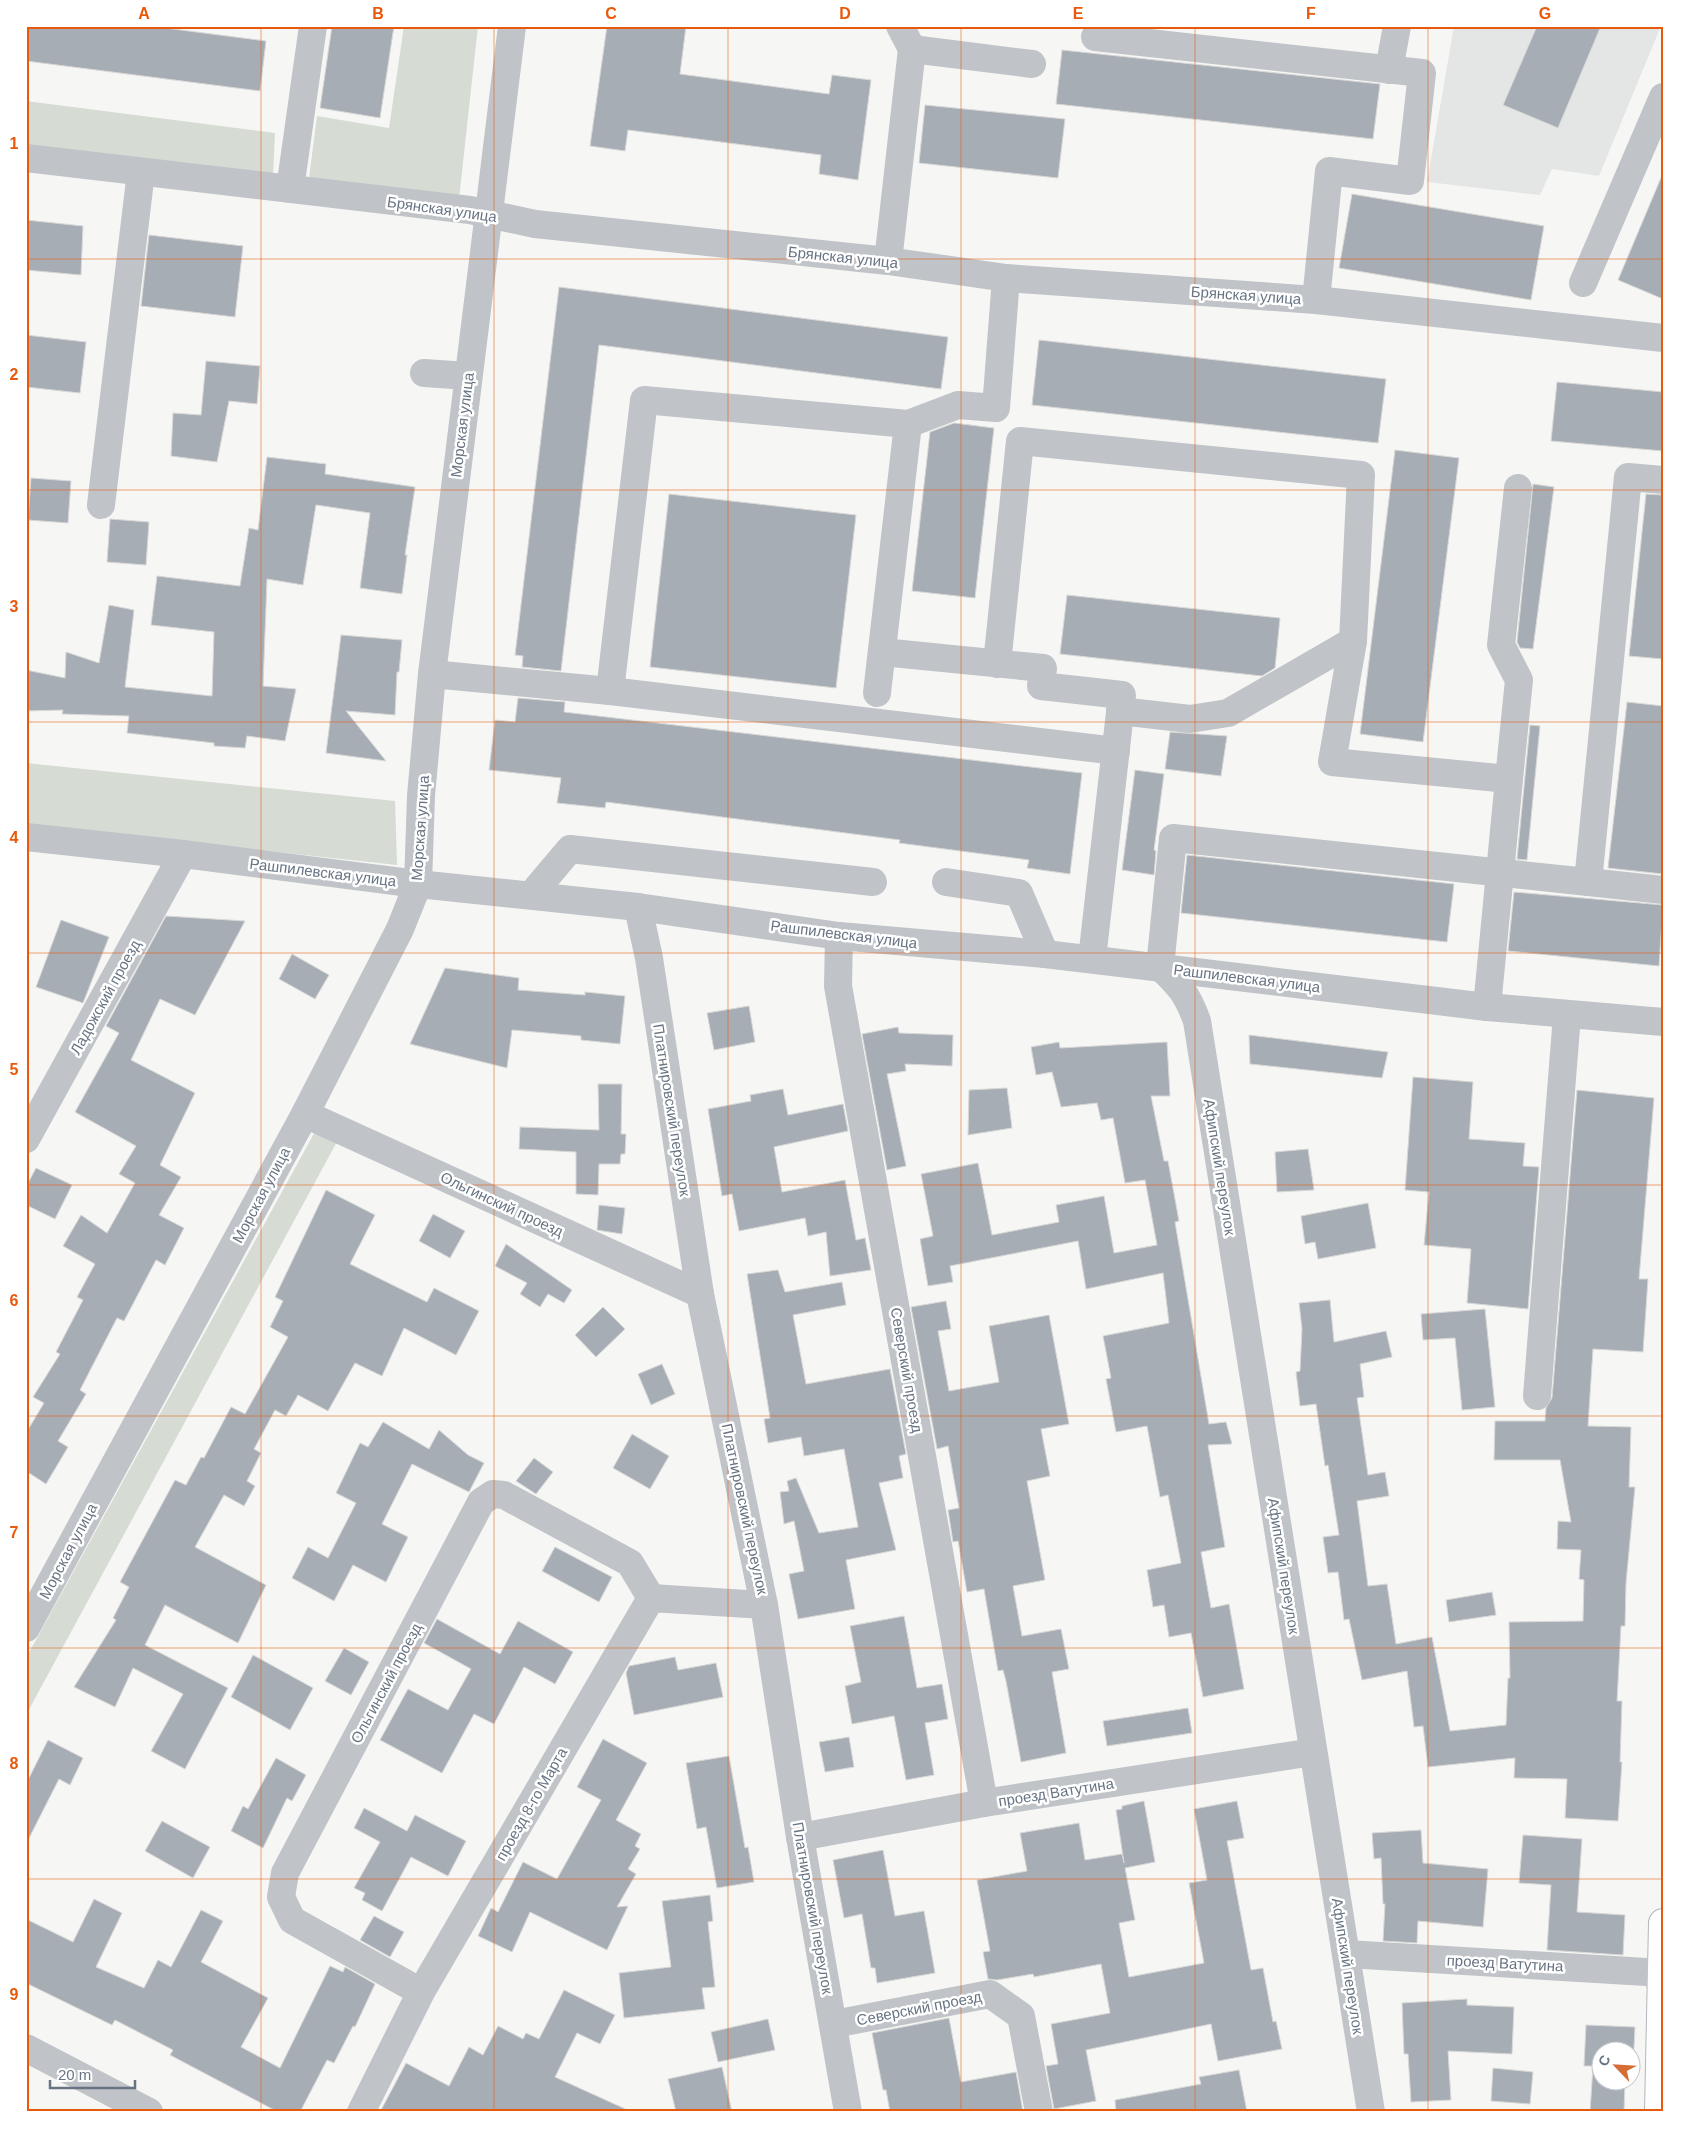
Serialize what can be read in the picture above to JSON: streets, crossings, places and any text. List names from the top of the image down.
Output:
{
  "streets": {
    "street": [
      "Брянская улица",
      "Морская улица",
      "Рашпилевская улица",
      "Ладожский проезд",
      "Платнировский переулок",
      "Афипский переулок",
      "Ольгинский проезд",
      "Северский проезд",
      "проезд Ватутина",
      "проезд 8-го Марта"
    ]
  },
  "crossings": [
    ["Брянская улица", "Морская улица"],
    ["Морская улица", "Рашпилевская улица"],
    ["Морская улица", "Ольгинский проезд"],
    ["Рашпилевская улица", "Ладожский проезд"],
    ["Рашпилевская улица", "Платнировский переулок"],
    ["Рашпилевская улица", "Афипский переулок"],
    ["Рашпилевская улица", "Северский проезд"],
    ["Платнировский переулок", "Ольгинский проезд"],
    ["Платнировский переулок", "Северский проезд"],
    ["Платнировский переулок", "проезд Ватутина"],
    ["Афипский переулок", "проезд Ватутина"],
    ["Ольгинский проезд", "проезд 8-го Марта"],
    ["Северский проезд", "проезд Ватутина"]
  ],
  "scale_bar": "20 m",
  "north": "top left",
  "grid": {
    "columns": [
      "A",
      "B",
      "C",
      "D",
      "E",
      "F",
      "G"
    ],
    "rows": [
      "1",
      "2",
      "3",
      "4",
      "5",
      "6",
      "7",
      "8",
      "9"
    ]
  }
}
